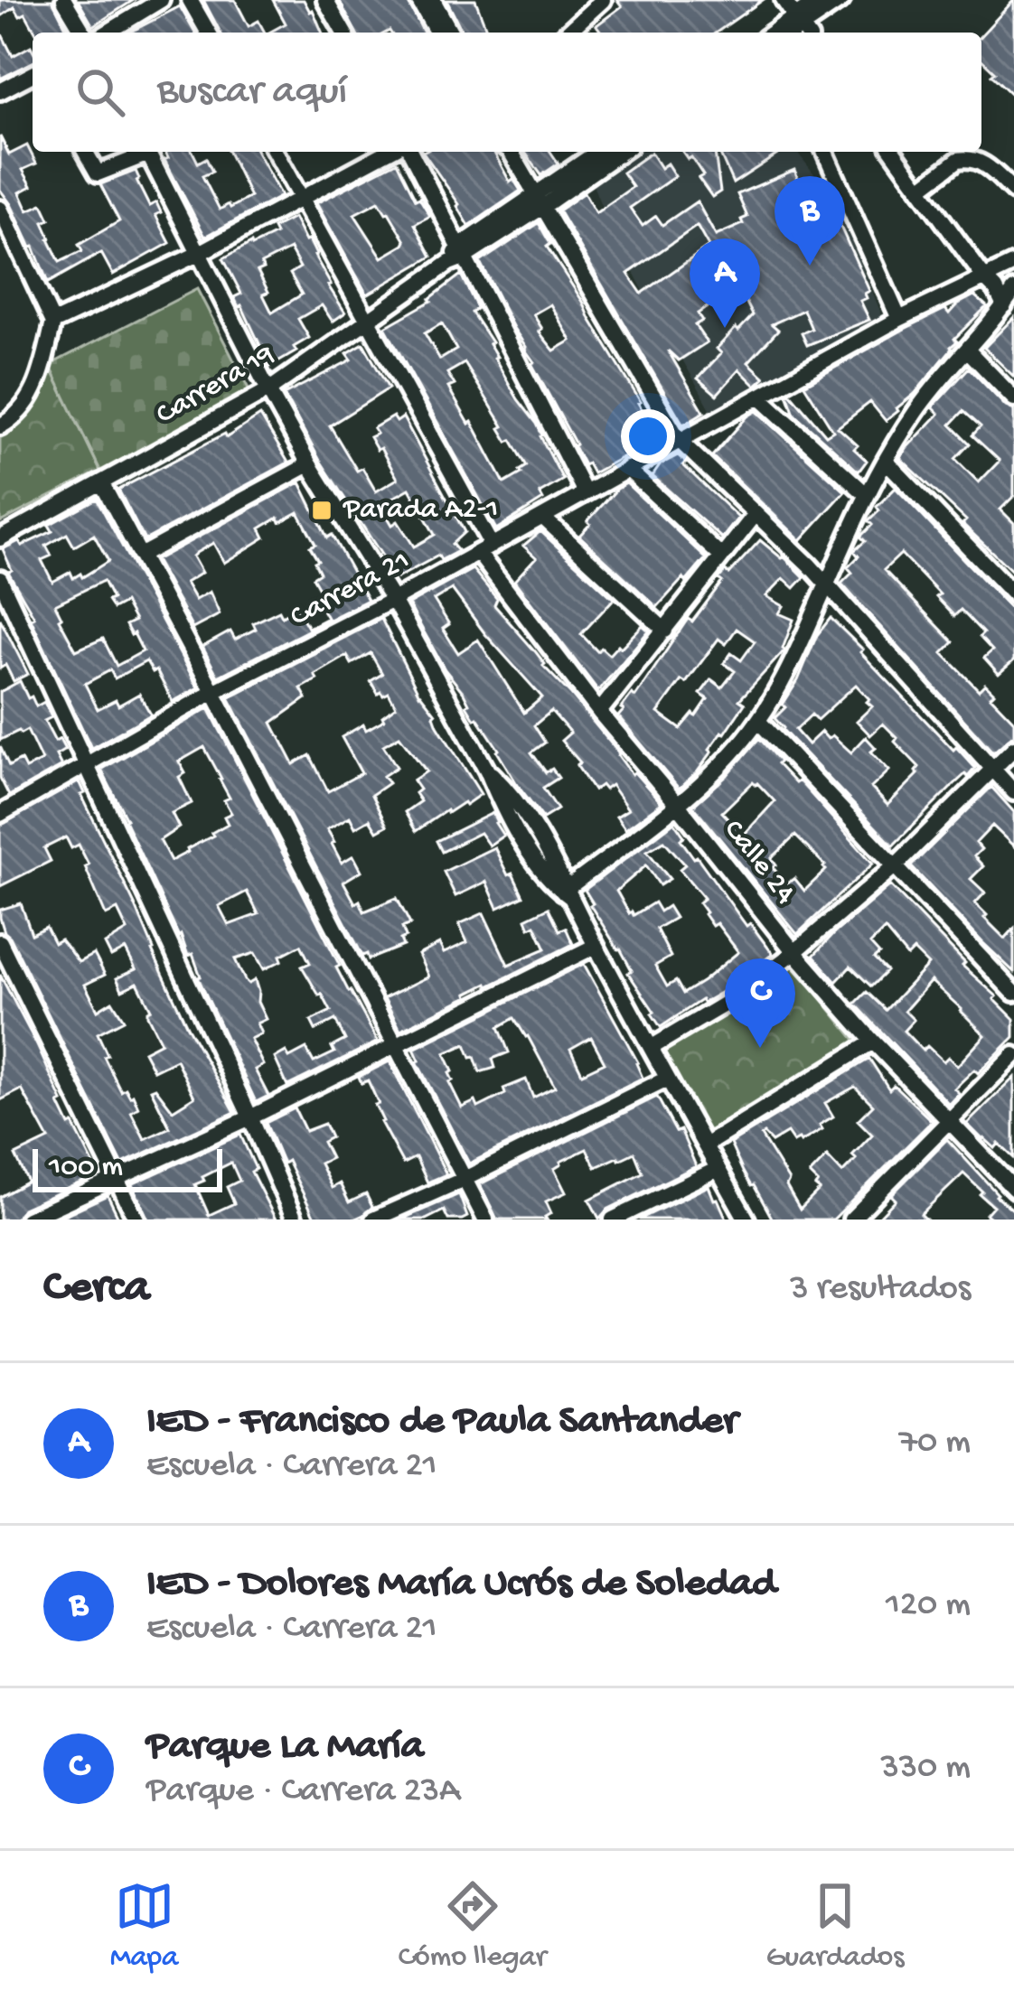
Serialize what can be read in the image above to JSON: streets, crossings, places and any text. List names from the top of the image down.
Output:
{
  "streets": {
    "street": ["Carrera 19", "Carrera 21", "Calle 24"]
  },
  "crossings": [
    ["Carrera 19", "Calle 24"],
    ["Carrera 21", "Calle 24"]
  ],
  "places": {
    "transit": ["Parada A2-1"]
  },
  "scale_bar": "100 m",
  "page": {
    "search": "Buscar aquí",
    "pins": ["B", "A", "C"],
    "scale": "100 m",
    "heading": ["Cerca", "3 resultados"],
    "list": [
      {
        "mark": "A",
        "name": "IED - Francisco de Paula Santander",
        "note": "Escuela · Carrera 21",
        "value": "70 m"
      },
      {
        "mark": "B",
        "name": "IED - Dolores María Ucrós de Soledad",
        "note": "Escuela · Carrera 21",
        "value": "120 m"
      },
      {
        "mark": "C",
        "name": "Parque La María",
        "note": "Parque · Carrera 23A",
        "value": "330 m"
      }
    ],
    "nav": ["Mapa", "Cómo llegar", "Guardados"]
  }
}
